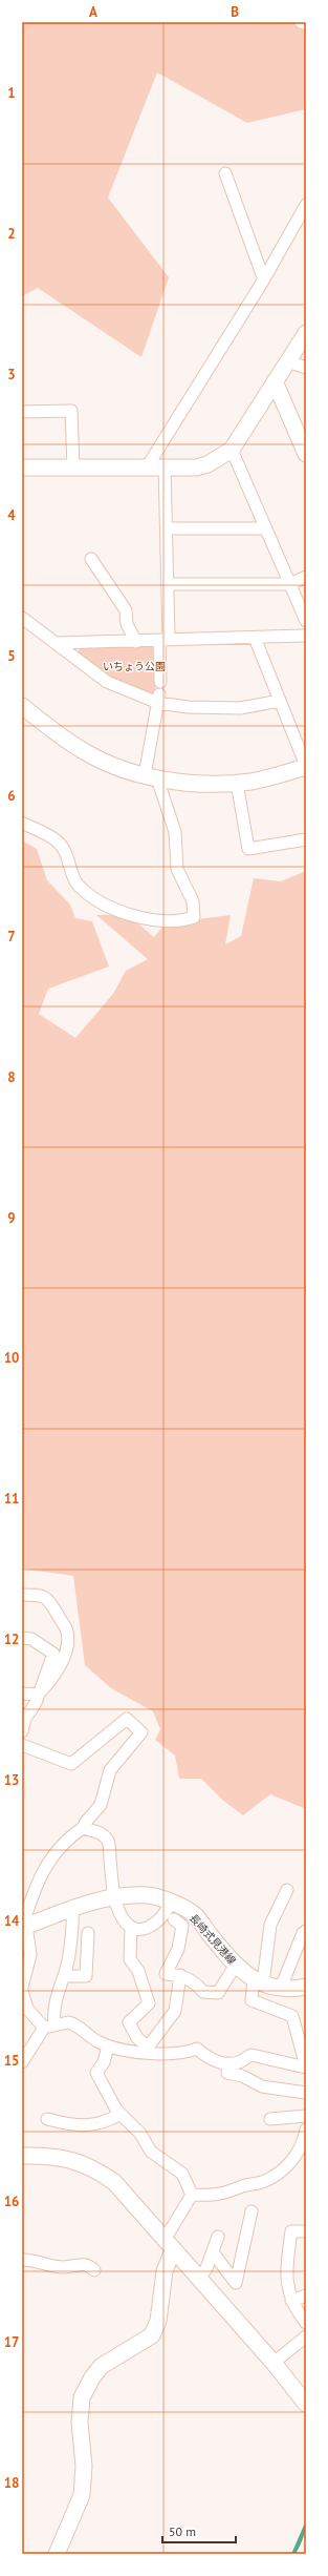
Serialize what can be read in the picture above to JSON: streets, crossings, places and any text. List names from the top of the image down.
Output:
{
  "streets": {
    "street": ["長崎式見港線"]
  },
  "parks": ["いちょう公園"],
  "scale_bar": "50 m",
  "grid": {
    "columns": ["A", "B"],
    "rows": [
      "1",
      "2",
      "3",
      "4",
      "5",
      "6",
      "7",
      "8",
      "9",
      "10",
      "11",
      "12",
      "13",
      "14",
      "15",
      "16",
      "17",
      "18"
    ]
  }
}
